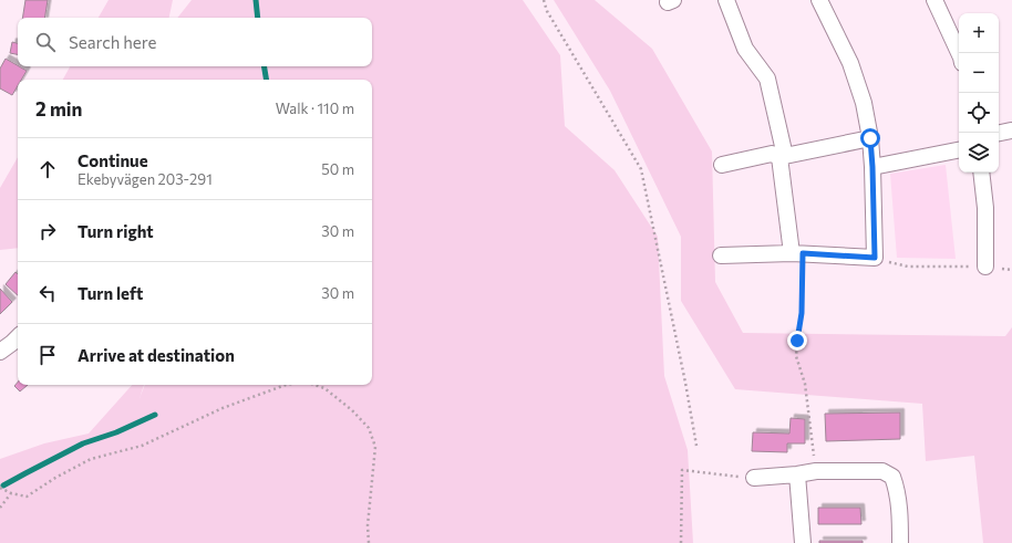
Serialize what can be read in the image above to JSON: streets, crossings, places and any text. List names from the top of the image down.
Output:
{
  "page": {
    "map_buttons": ["+", "−"],
    "search": "Search here",
    "heading": ["2 min", "Walk · 110 m"],
    "list": [
      ["Continue", "Ekebyvägen 203-291", "50 m"],
      ["Turn right", "30 m"],
      ["Turn left", "30 m"],
      "Arrive at destination"
    ]
  }
}
